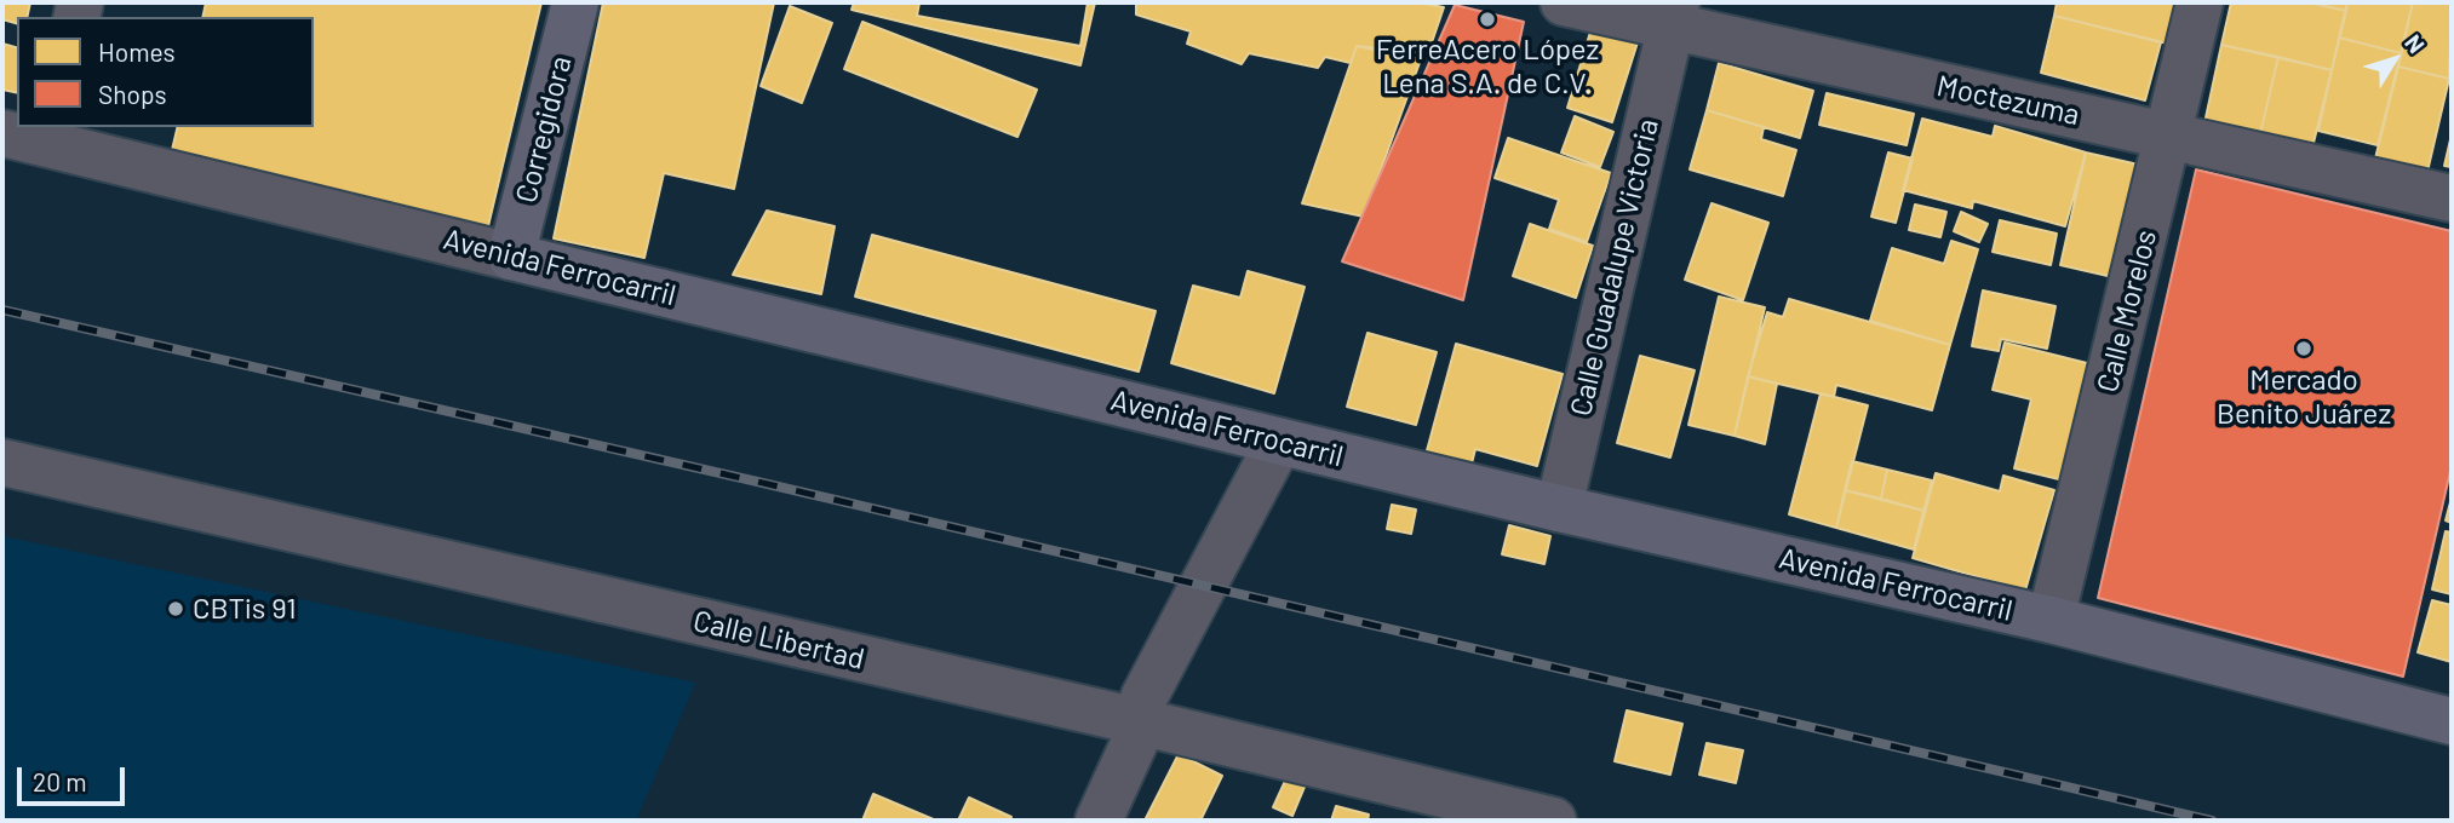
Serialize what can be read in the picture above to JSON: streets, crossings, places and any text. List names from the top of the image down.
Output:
{
  "streets": {
    "main road": ["Corregidora", "Avenida Ferrocarril"],
    "street": [
      "Moctezuma",
      "Calle Guadalupe Victoria",
      "Calle Morelos",
      "Calle Libertad"
    ]
  },
  "crossings": [
    ["Moctezuma", "Calle Guadalupe Victoria"],
    ["Moctezuma", "Calle Morelos"],
    ["Corregidora", "Avenida Ferrocarril"],
    ["Avenida Ferrocarril", "Calle Guadalupe Victoria"],
    ["Avenida Ferrocarril", "Calle Morelos"]
  ],
  "places": ["FerreAcero López Lena S.A. de C.V.", "Mercado Benito Juárez", "CBTis 91"],
  "legend": ["Homes", "Shops"],
  "scale_bar": "20 m",
  "north": "top right"
}
